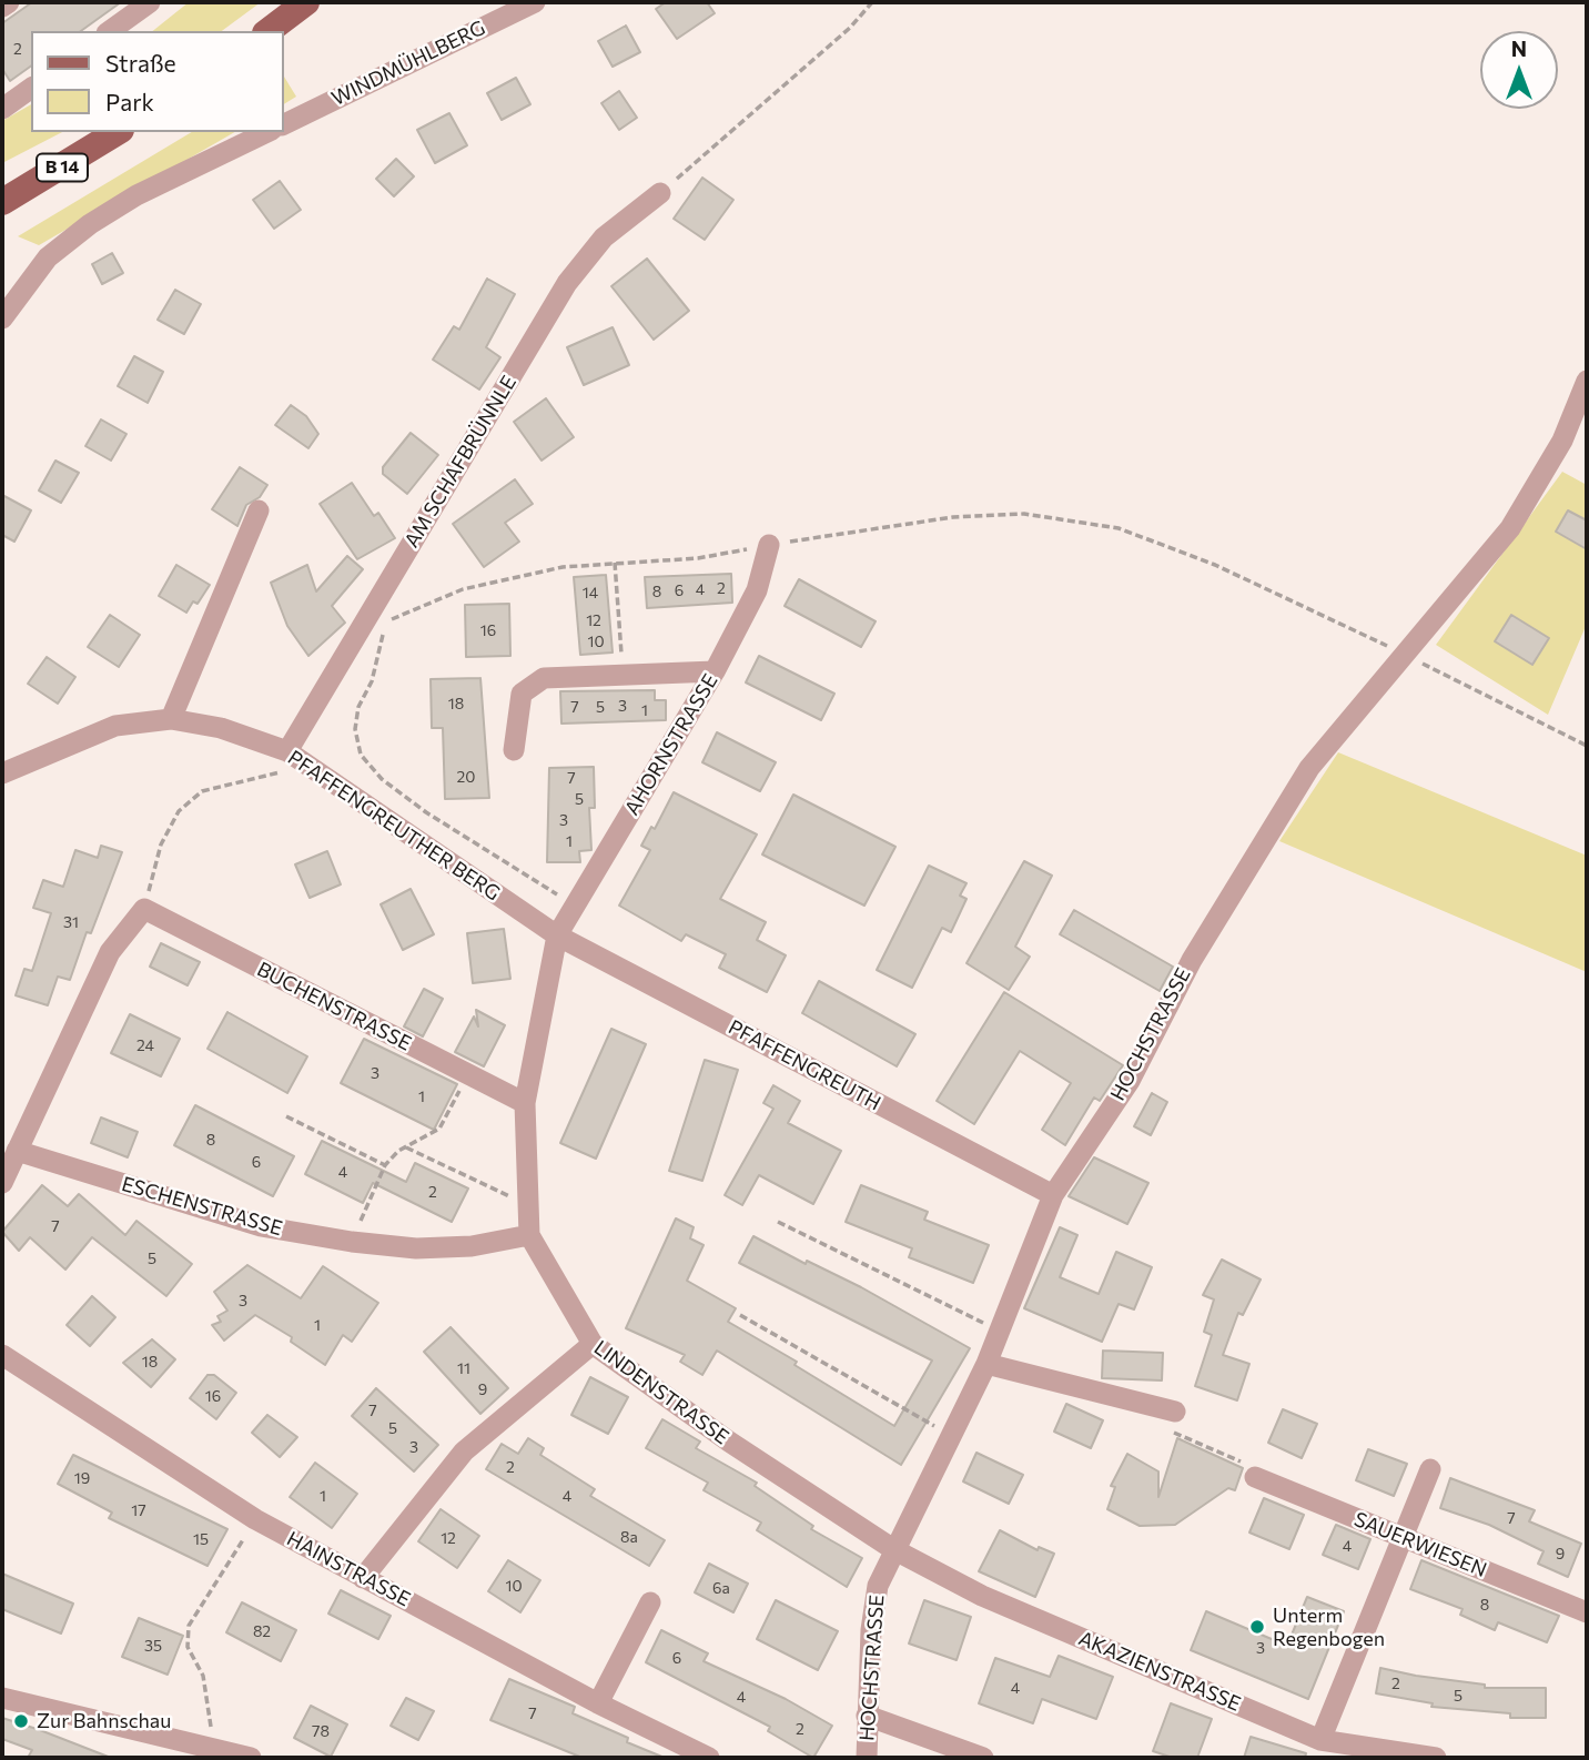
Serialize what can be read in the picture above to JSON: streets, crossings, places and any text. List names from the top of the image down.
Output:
{
  "streets": {
    "main road": ["B 14"],
    "street": [
      "WINDMÜHLBERG",
      "AM SCHAFBRÜNNLE",
      "AHORNSTRASSE",
      "PFAFFENGREUTHER BERG",
      "BUCHENSTRASSE",
      "HOCHSTRASSE",
      "PFAFFENGREUTH",
      "ESCHENSTRASSE",
      "LINDENSTRASSE",
      "SAUERWIESEN",
      "HAINSTRASSE",
      "AKAZIENSTRASSE"
    ]
  },
  "crossings": [
    ["AM SCHAFBRÜNNLE", "PFAFFENGREUTHER BERG"],
    ["AHORNSTRASSE", "PFAFFENGREUTHER BERG"],
    ["AHORNSTRASSE", "PFAFFENGREUTH"],
    ["AHORNSTRASSE", "LINDENSTRASSE"],
    ["PFAFFENGREUTHER BERG", "PFAFFENGREUTH"],
    ["PFAFFENGREUTHER BERG", "LINDENSTRASSE"],
    ["BUCHENSTRASSE", "LINDENSTRASSE"],
    ["HOCHSTRASSE", "PFAFFENGREUTH"],
    ["HOCHSTRASSE", "LINDENSTRASSE"],
    ["HOCHSTRASSE", "AKAZIENSTRASSE"],
    ["PFAFFENGREUTH", "LINDENSTRASSE"],
    ["ESCHENSTRASSE", "LINDENSTRASSE"],
    ["LINDENSTRASSE", "AKAZIENSTRASSE"]
  ],
  "places": ["Unterm Regenbogen", "Zur Bahnschau"],
  "house_numbers": [
    "2",
    "2",
    "4",
    "6",
    "8",
    "14",
    "12",
    "16",
    "10",
    "18",
    "3",
    "7",
    "5",
    "1",
    "20",
    "7",
    "5",
    "3",
    "1",
    "31",
    "24",
    "3",
    "1",
    "8",
    "6",
    "4",
    "2",
    "7",
    "5",
    "3",
    "1",
    "18",
    "11",
    "9",
    "16",
    "7",
    "5",
    "3",
    "2",
    "19",
    "1",
    "4",
    "17",
    "7",
    "8a",
    "12",
    "15",
    "4",
    "9",
    "10",
    "6a",
    "8",
    "82",
    "35",
    "3",
    "6",
    "2",
    "4",
    "5",
    "4",
    "7",
    "2",
    "78"
  ],
  "legend": ["Straße", "Park"],
  "north": "top"
}
